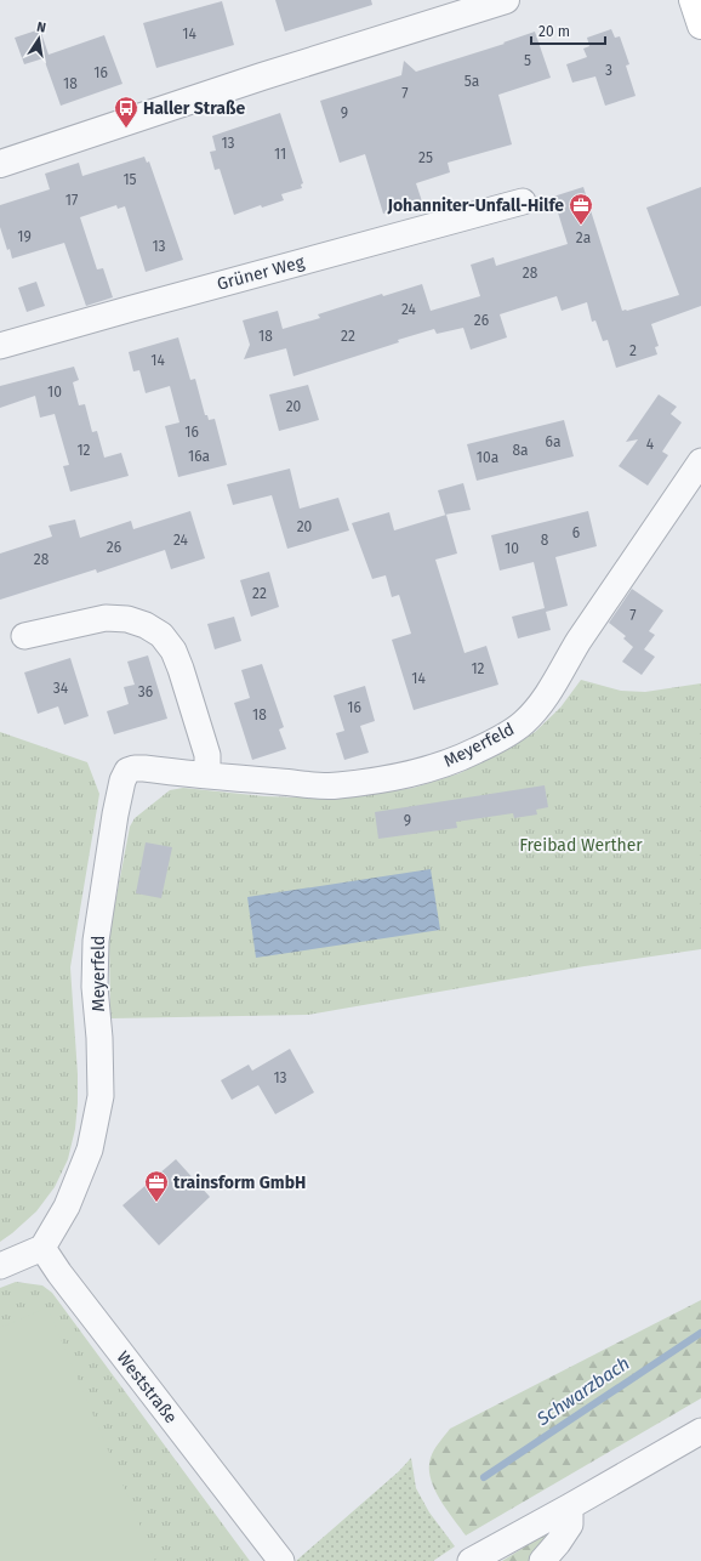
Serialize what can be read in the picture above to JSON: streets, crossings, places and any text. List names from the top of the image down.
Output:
{
  "streets": {
    "street": ["Grüner Weg", "Meyerfeld", "Weststraße"]
  },
  "crossings": [
    ["Meyerfeld", "Weststraße"]
  ],
  "water": ["Schwarzbach"],
  "parks": ["Freibad Werther"],
  "places": {
    "bus stop": ["Haller Straße"],
    "office": ["Johanniter-Unfall-Hilfe", "trainsform GmbH"]
  },
  "house_numbers": [
    "14",
    "5",
    "3",
    "16",
    "5a",
    "18",
    "7",
    "9",
    "13",
    "11",
    "25",
    "15",
    "17",
    "19",
    "2a",
    "13",
    "28",
    "24",
    "26",
    "18",
    "22",
    "2",
    "14",
    "10",
    "20",
    "16",
    "6a",
    "4",
    "12",
    "8a",
    "16a",
    "10a",
    "20",
    "6",
    "24",
    "8",
    "26",
    "10",
    "28",
    "22",
    "7",
    "12",
    "14",
    "34",
    "36",
    "16",
    "18",
    "9",
    "13"
  ],
  "scale_bar": "20 m",
  "north": "top"
}
